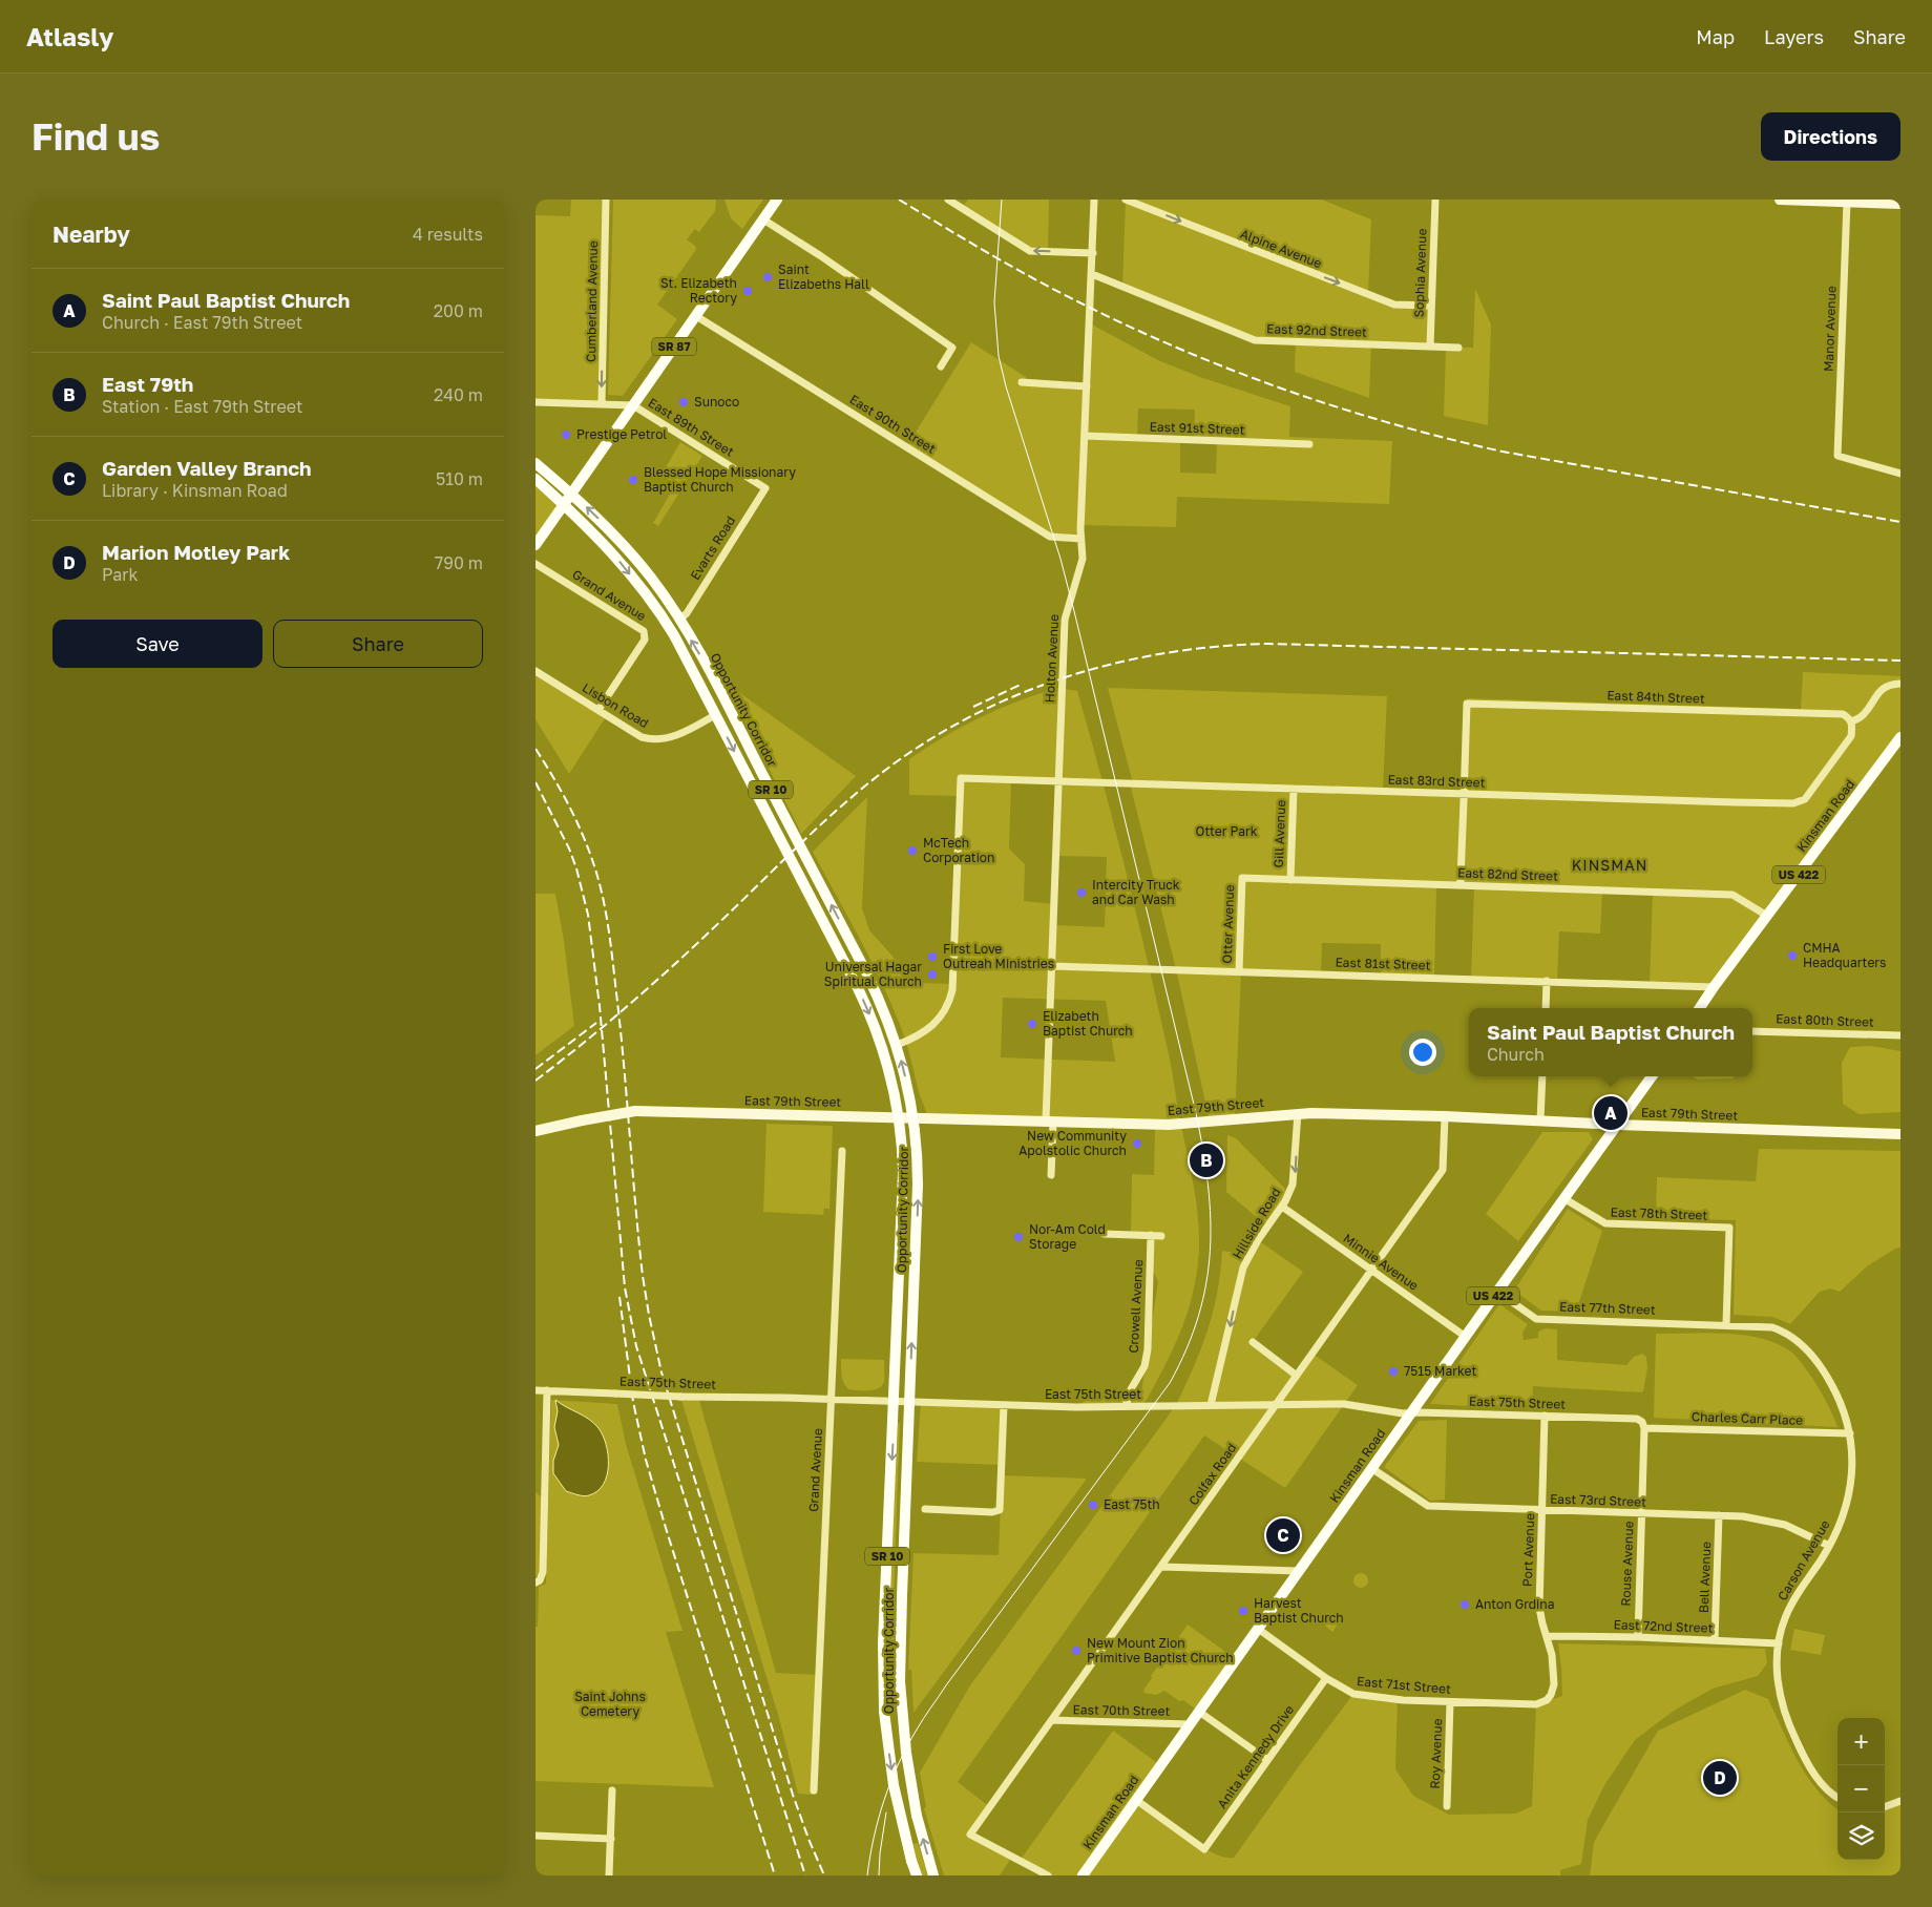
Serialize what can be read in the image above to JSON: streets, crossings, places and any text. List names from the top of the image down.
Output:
{
  "streets": {
    "main road": [
      "SR 87",
      "Opportunity Corridor",
      "SR 10",
      "Kinsman Road",
      "US 422",
      "East 79th Street"
    ],
    "street": [
      "Alpine Avenue",
      "Sophia Avenue",
      "Cumberland Avenue",
      "Manor Avenue",
      "East 92nd Street",
      "East 90th Street",
      "East 89th Street",
      "East 91st Street",
      "Evarts Road",
      "Grand Avenue",
      "Holton Avenue",
      "East 84th Street",
      "Lisbon Road",
      "East 83rd Street",
      "Gill Avenue",
      "East 82nd Street",
      "Otter Avenue",
      "East 81st Street",
      "East 80th Street",
      "East 78th Street",
      "Hillside Road",
      "Minnie Avenue",
      "Crowell Avenue",
      "East 77th Street",
      "East 75th Street",
      "Charles Carr Place",
      "Colfax Road",
      "East 73rd Street",
      "Port Avenue",
      "Carson Avenue",
      "Rouse Avenue",
      "Bell Avenue",
      "East 72nd Street",
      "East 71st Street",
      "East 70th Street",
      "Roy Avenue",
      "Anita Kennedy Drive"
    ]
  },
  "crossings": [
    ["Alpine Avenue", "Sophia Avenue"],
    ["Sophia Avenue", "East 92nd Street"],
    ["Cumberland Avenue", "East 89th Street"],
    ["East 92nd Street", "Holton Avenue"],
    ["SR 87", "East 90th Street"],
    ["SR 87", "East 89th Street"],
    ["SR 87", "Opportunity Corridor"],
    ["East 90th Street", "Holton Avenue"],
    ["East 89th Street", "Evarts Road"],
    ["East 91st Street", "Holton Avenue"],
    ["Evarts Road", "Opportunity Corridor"],
    ["Grand Avenue", "Lisbon Road"],
    ["Grand Avenue", "East 75th Street"],
    ["Holton Avenue", "East 83rd Street"],
    ["Holton Avenue", "East 81st Street"],
    ["Holton Avenue", "East 79th Street"],
    ["East 84th Street", "East 83rd Street"],
    ["Lisbon Road", "Opportunity Corridor"],
    ["Opportunity Corridor", "East 83rd Street"],
    ["Opportunity Corridor", "East 79th Street"],
    ["Opportunity Corridor", "East 75th Street"],
    ["East 83rd Street", "Gill Avenue"],
    ["Kinsman Road", "East 82nd Street"],
    ["Kinsman Road", "East 81st Street"],
    ["Kinsman Road", "East 79th Street"],
    ["Kinsman Road", "East 78th Street"],
    ["Kinsman Road", "Minnie Avenue"],
    ["Kinsman Road", "East 77th Street"],
    ["Kinsman Road", "East 75th Street"],
    ["Kinsman Road", "East 73rd Street"],
    ["Kinsman Road", "East 71st Street"],
    ["Kinsman Road", "East 70th Street"],
    ["Kinsman Road", "Anita Kennedy Drive"],
    ["Gill Avenue", "East 82nd Street"],
    ["East 82nd Street", "Otter Avenue"],
    ["Otter Avenue", "East 81st Street"],
    ["East 79th Street", "Hillside Road"],
    ["East 79th Street", "Colfax Road"],
    ["East 78th Street", "East 77th Street"],
    ["East 78th Street", "Carson Avenue"],
    ["Hillside Road", "Minnie Avenue"],
    ["Hillside Road", "East 75th Street"],
    ["Minnie Avenue", "Colfax Road"],
    ["Crowell Avenue", "East 75th Street"],
    ["East 77th Street", "Carson Avenue"],
    ["East 75th Street", "Charles Carr Place"],
    ["East 75th Street", "Colfax Road"],
    ["East 75th Street", "Port Avenue"],
    ["East 75th Street", "Rouse Avenue"],
    ["Charles Carr Place", "Carson Avenue"],
    ["Charles Carr Place", "Rouse Avenue"],
    ["Colfax Road", "East 70th Street"],
    ["East 73rd Street", "Port Avenue"],
    ["East 73rd Street", "Carson Avenue"],
    ["East 73rd Street", "Rouse Avenue"],
    ["East 73rd Street", "Bell Avenue"],
    ["Port Avenue", "East 72nd Street"],
    ["Port Avenue", "East 71st Street"],
    ["Carson Avenue", "East 72nd Street"],
    ["Rouse Avenue", "East 72nd Street"],
    ["Bell Avenue", "East 72nd Street"],
    ["East 71st Street", "Roy Avenue"],
    ["East 71st Street", "Anita Kennedy Drive"]
  ],
  "one_way": ["Alpine Avenue", "Cumberland Avenue", "Hillside Road"],
  "districts": ["KINSMAN"],
  "parks": ["Otter Park", "Saint Johns Cemetery"],
  "places": [
    "Saint Elizabeths Hall",
    "St. Elizabeth Rectory",
    "Sunoco",
    "Prestige Petrol",
    "Blessed Hope Missionary Baptist Church",
    "McTech Corporation",
    "Intercity Truck and Car Wash",
    "CMHA Headquarters",
    "First Love Outreah Ministries",
    "Universal Hagar Spiritual Church",
    "Elizabeth Baptist Church",
    "New Community Apolstolic Church",
    "Nor-Am Cold Storage",
    "7515 Market",
    "East 75th",
    "Anton Grdina",
    "Harvest Baptist Church",
    "New Mount Zion Primitive Baptist Church"
  ],
  "page": {
    "header": "Atlasly",
    "nav": ["Map", "Layers", "Share"],
    "buttons": [
      "Directions",
      ["Save", "Share"]
    ],
    "title": "Find us",
    "heading": ["Nearby", "4 results"],
    "list": [
      {
        "mark": "A",
        "name": "Saint Paul Baptist Church",
        "note": "Church · East 79th Street",
        "value": "200 m"
      },
      {
        "mark": "B",
        "name": "East 79th",
        "note": "Station · East 79th Street",
        "value": "240 m"
      },
      {
        "mark": "C",
        "name": "Garden Valley Branch",
        "note": "Library · Kinsman Road",
        "value": "510 m"
      },
      {
        "mark": "D",
        "name": "Marion Motley Park",
        "note": "Park",
        "value": "790 m"
      }
    ],
    "popup": ["Saint Paul Baptist Church", "Church"],
    "pins": [
      "A",
      "B",
      "C",
      "D"
    ],
    "map_buttons": ["+", "−"]
  }
}
